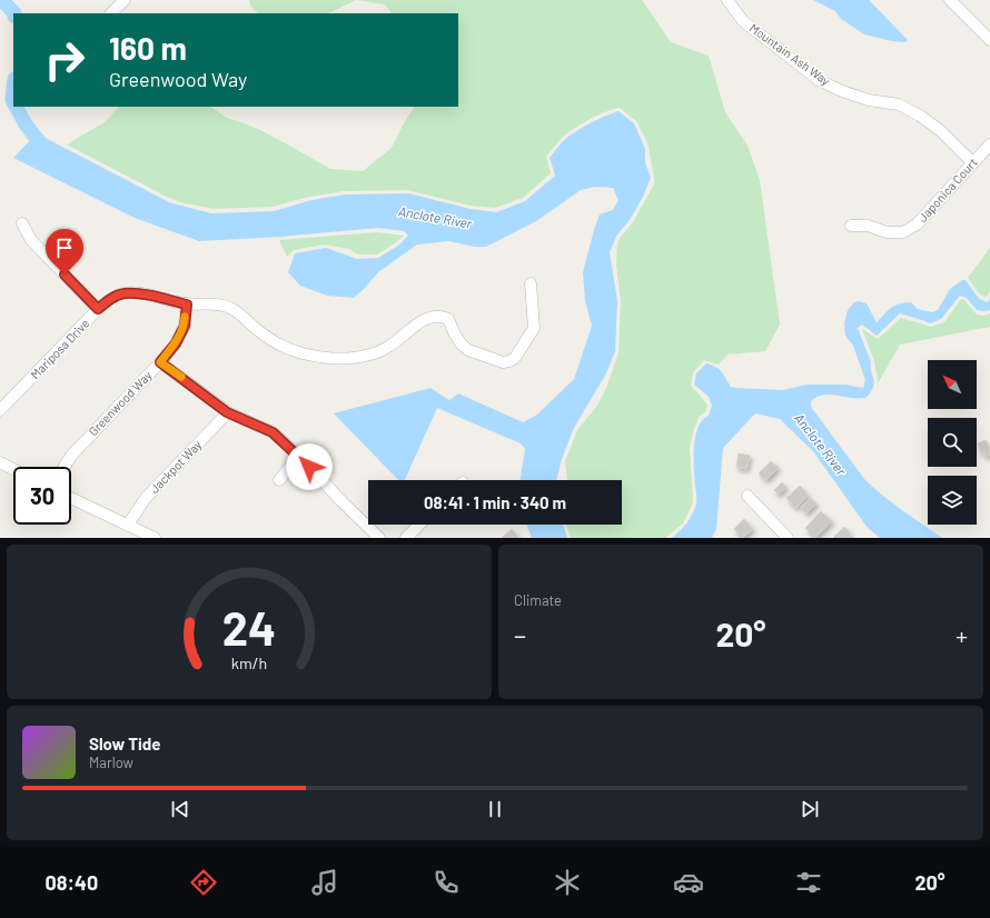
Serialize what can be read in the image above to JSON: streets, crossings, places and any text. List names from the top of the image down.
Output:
{
  "streets": {
    "street": [
      "Mountain Ash Way",
      "Japonica Court",
      "Mariposa Drive",
      "Greenwood Way",
      "Jackpot Way"
    ]
  },
  "crossings": [
    ["Mountain Ash Way", "Japonica Court"],
    ["Mariposa Drive", "Greenwood Way"]
  ],
  "water": ["Anclote River"],
  "north": "top left",
  "page": {
    "turn": ["160 m", "Greenwood Way"],
    "limit": "30",
    "trip": "08:41 · 1 min · 340 m",
    "tile": "Climate",
    "heat": ["−", "20°", "+"],
    "song": ["Slow Tide", "Marlow"],
    "tabs": ["08:40", "20°"],
    "gauge": ["24", "km/h"]
  }
}
